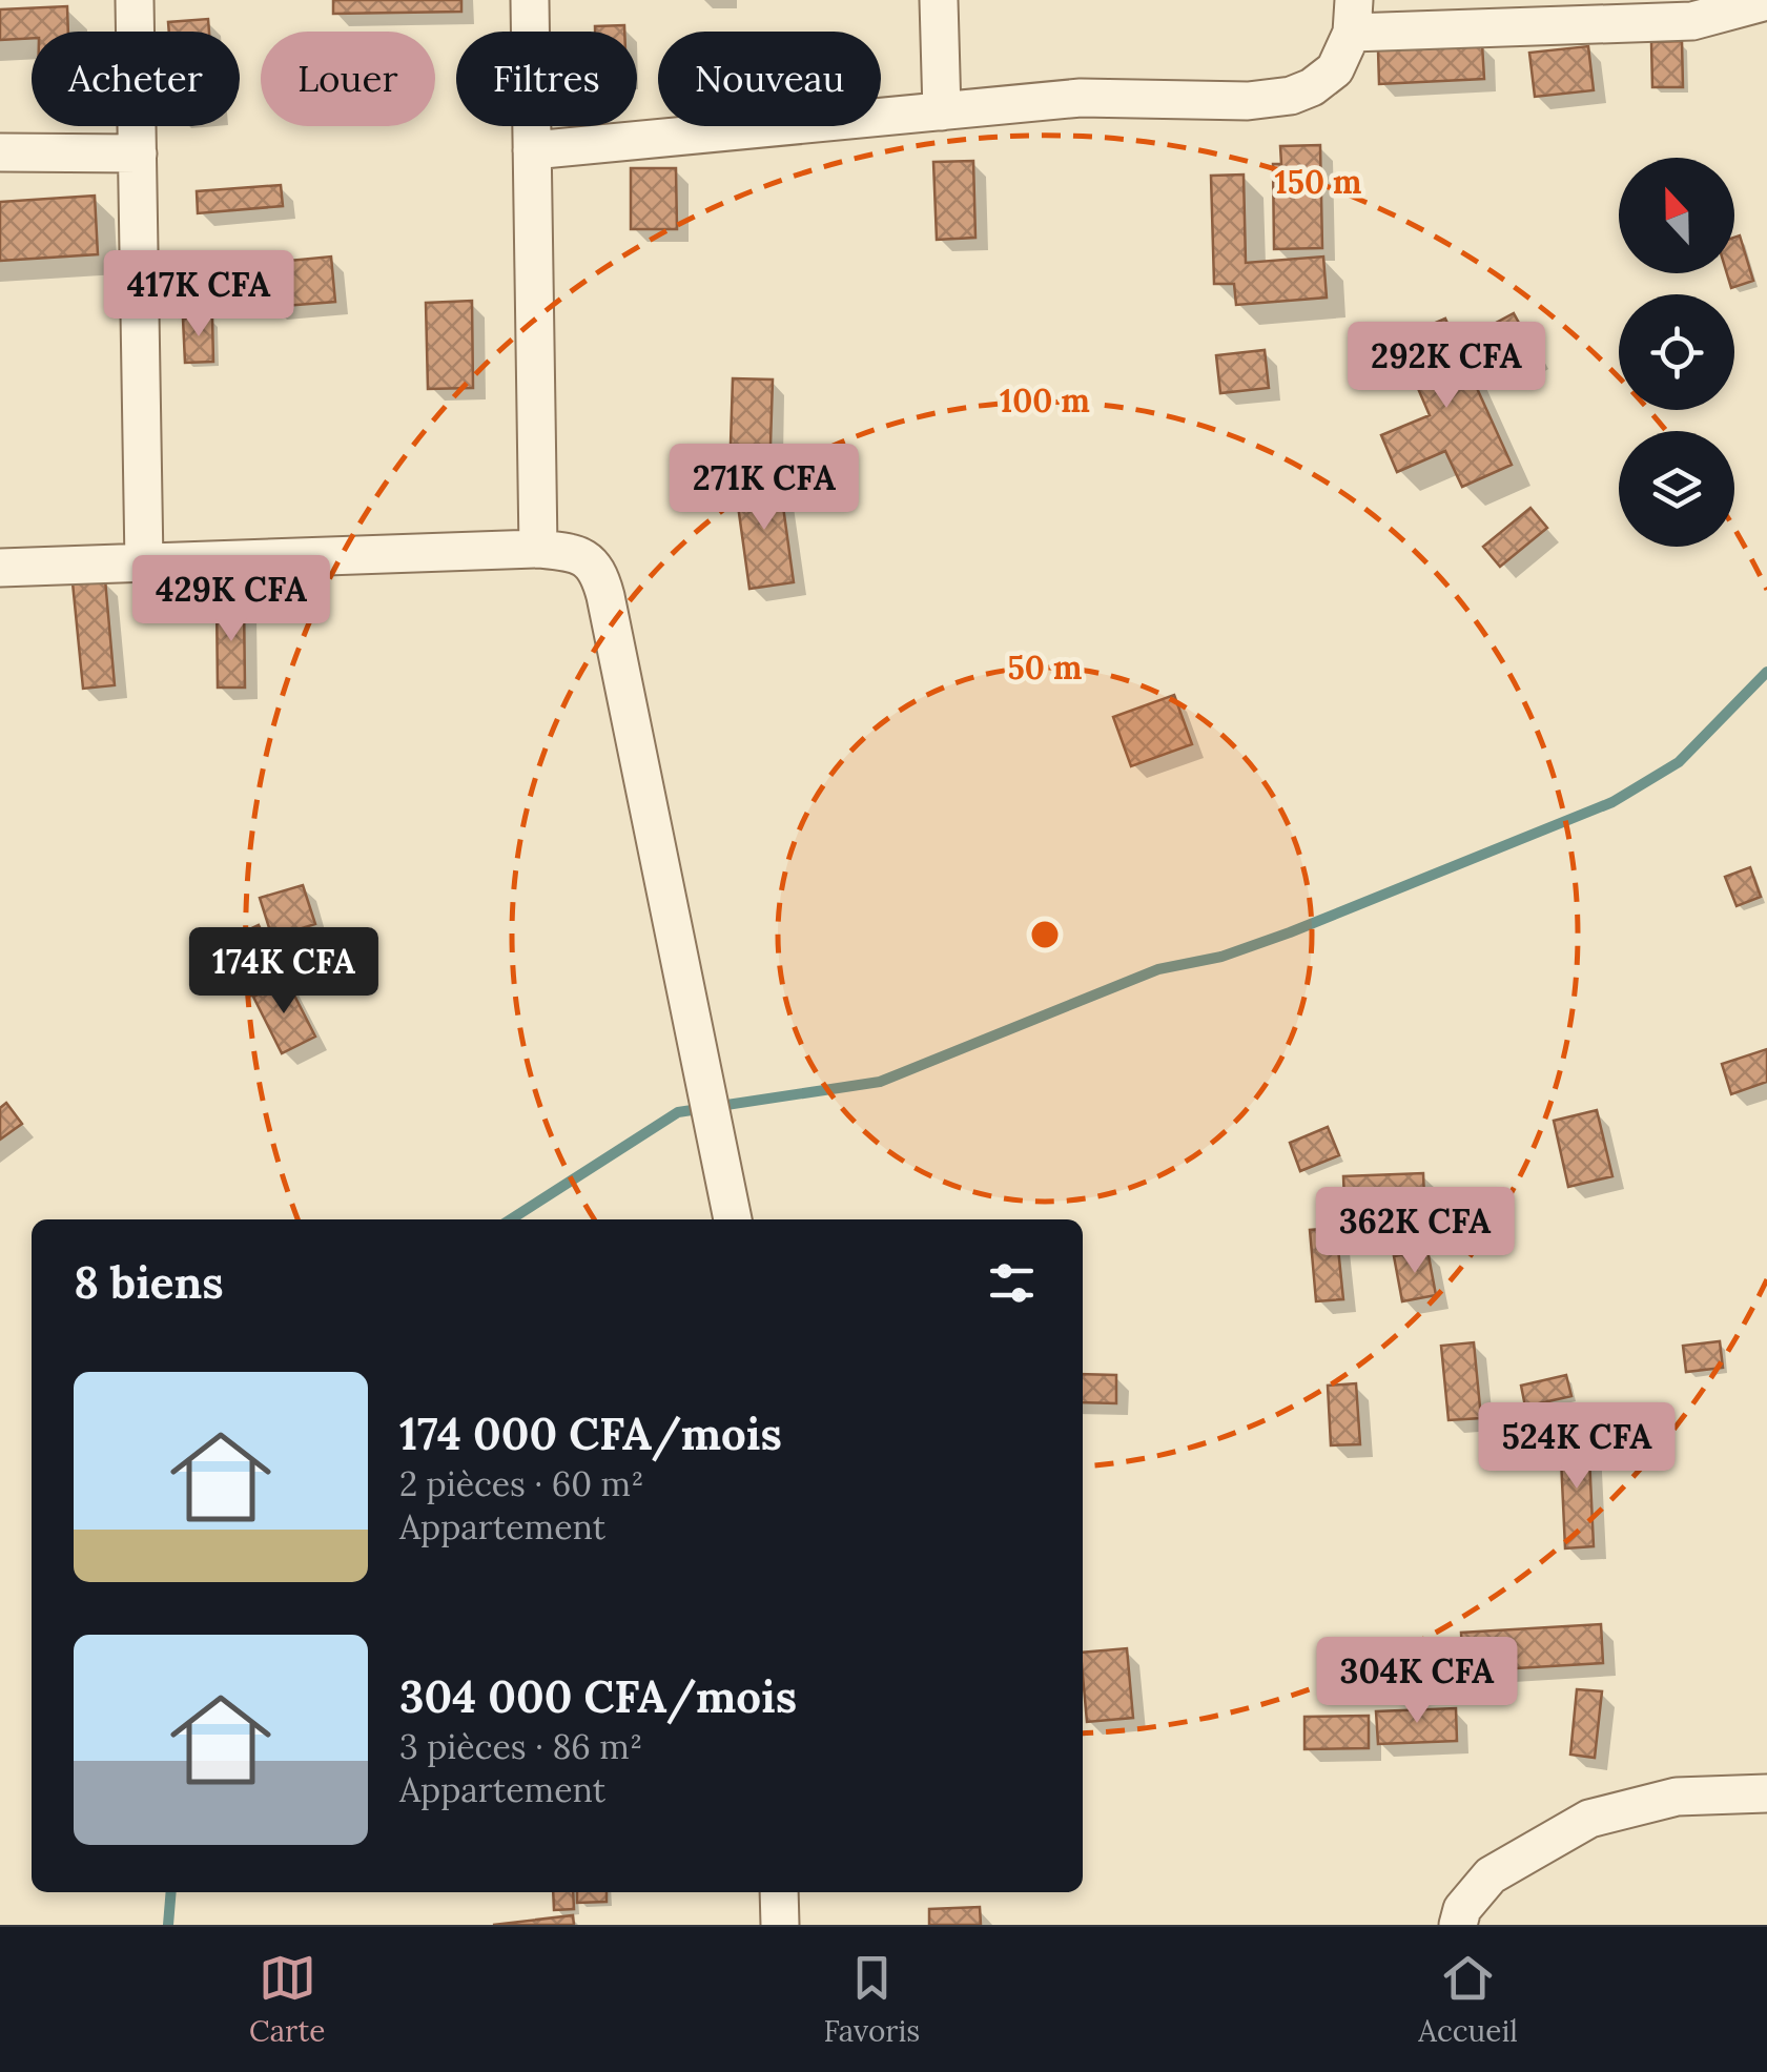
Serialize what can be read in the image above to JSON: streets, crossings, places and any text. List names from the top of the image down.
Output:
{
  "north": "top",
  "page": {
    "chip": [
      "Acheter",
      "Louer",
      "Filtres",
      "Nouveau"
    ],
    "price": [
      "417K CFA",
      "292K CFA",
      "271K CFA",
      "429K CFA",
      "174K CFA",
      "362K CFA",
      "524K CFA",
      "304K CFA"
    ],
    "heading": "8 biens",
    "list": [
      {
        "name": "174 000 CFA/mois",
        "note": "2 pièces · 60 m² · Appartement"
      },
      {
        "name": "304 000 CFA/mois",
        "note": "3 pièces · 86 m² · Appartement"
      }
    ],
    "tabs": ["Carte", "Favoris", "Accueil"]
  },
  "rings": ["150 m", "100 m", "50 m"]
}
